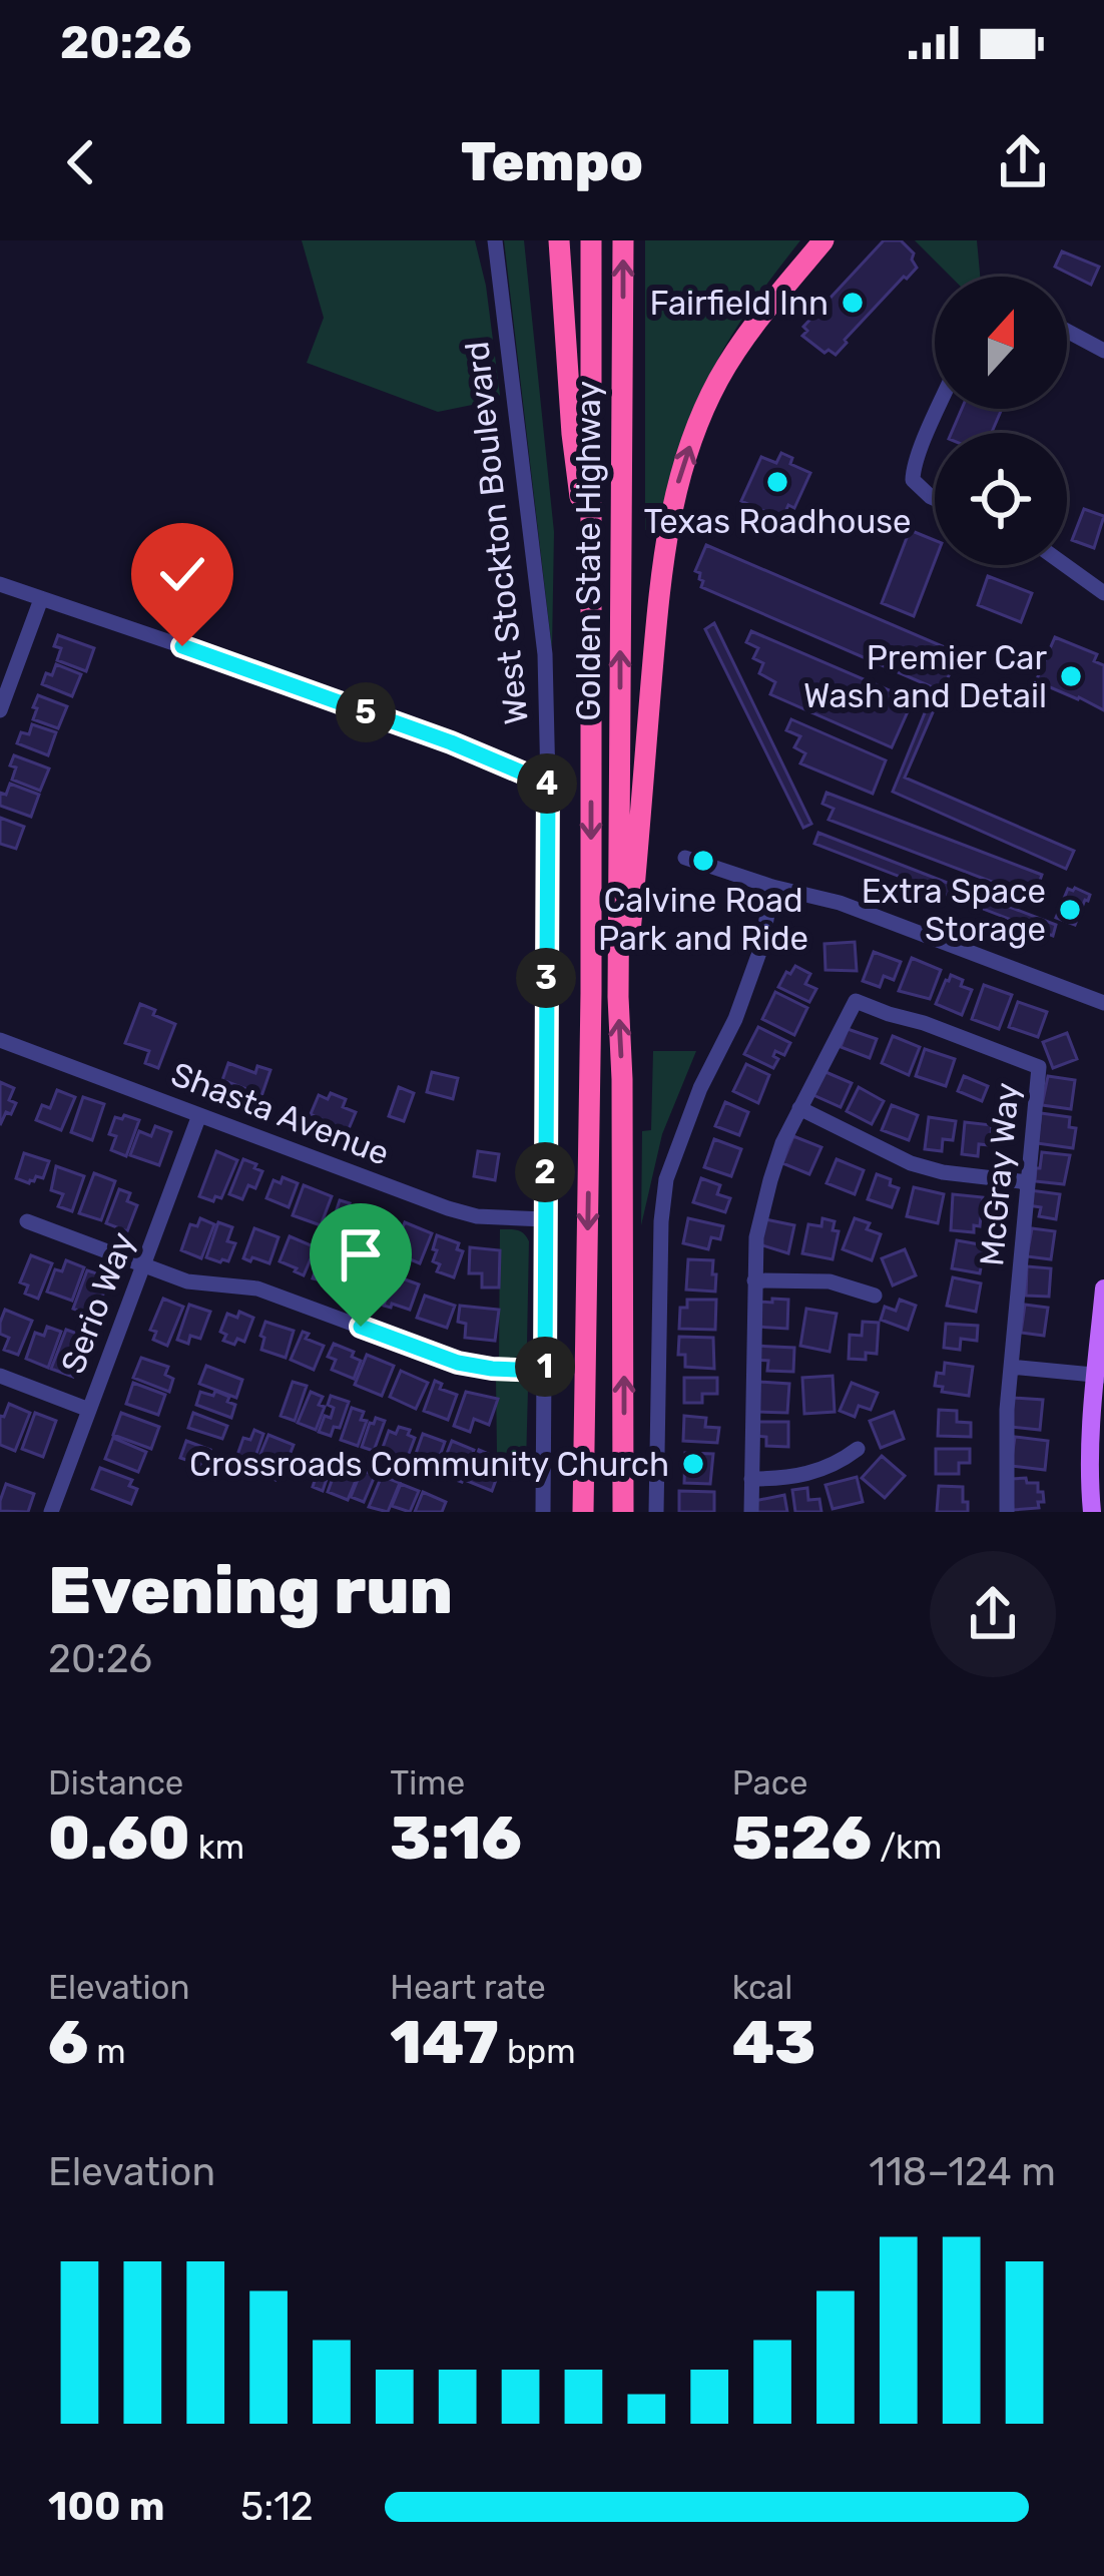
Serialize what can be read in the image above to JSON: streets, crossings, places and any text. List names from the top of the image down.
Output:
{
  "streets": {
    "highway": ["Golden State Highway"],
    "street": [
      "West Stockton Boulevard",
      "Shasta Avenue",
      "McGray Way",
      "Serio Way"
    ]
  },
  "crossings": [
    ["West Stockton Boulevard", "Shasta Avenue"],
    ["Shasta Avenue", "Serio Way"]
  ],
  "places": [
    "Fairfield Inn",
    "Texas Roadhouse",
    "Premier Car Wash and Detail",
    "Calvine Road Park and Ride",
    "Extra Space Storage",
    "Crossroads Community Church"
  ],
  "north": "top",
  "page": {
    "status": "20:26",
    "header": "Tempo",
    "pins": [
      "5",
      "4",
      "3",
      "2",
      "1"
    ],
    "heading": ["Evening run", "20:26"],
    "stats": [
      ["Distance", "0.60 km"],
      ["Time", "3:16"],
      ["Pace", "5:26 /km"],
      ["Elevation", "6 m"],
      ["Heart rate", "147 bpm"],
      ["kcal", "43"]
    ],
    "chart": ["Elevation", "118–124 m"],
    "list": [
      {
        "name": "100 m",
        "note": "5:12"
      }
    ]
  }
}
